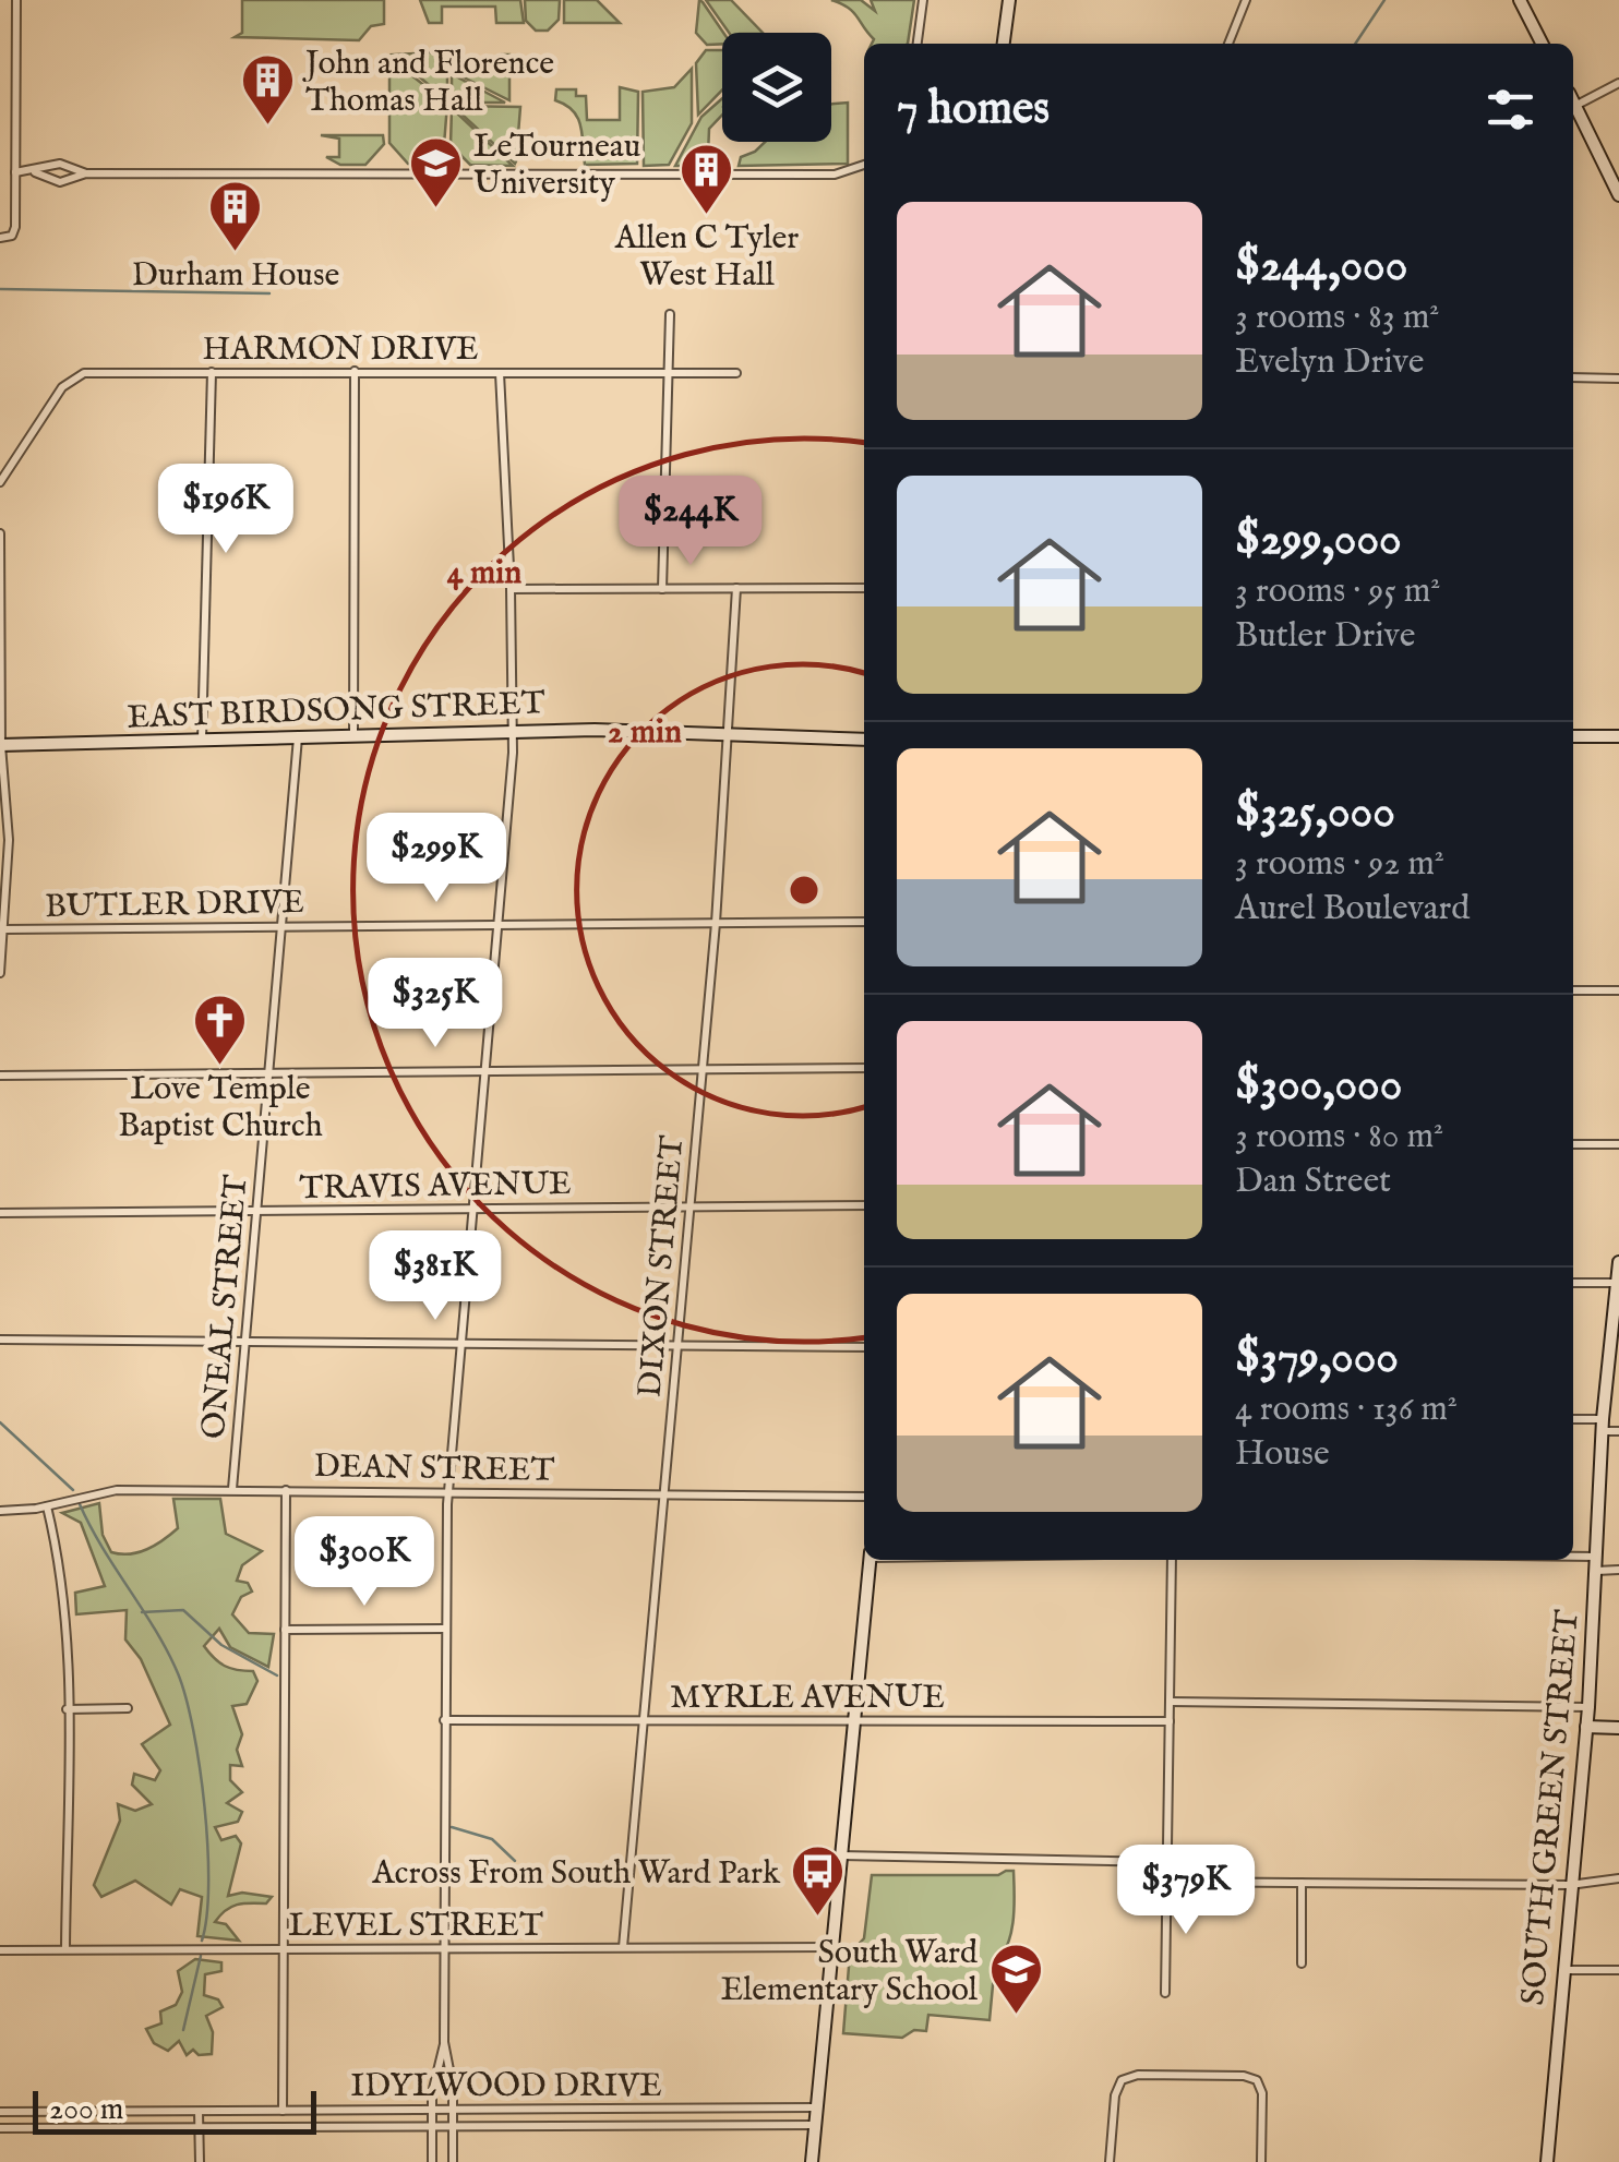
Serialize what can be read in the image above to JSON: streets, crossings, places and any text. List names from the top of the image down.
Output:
{
  "streets": {
    "street": [
      "HARMON DRIVE",
      "EAST BIRDSONG STREET",
      "BUTLER DRIVE",
      "TRAVIS AVENUE",
      "DIXON STREET",
      "ONEAL STREET",
      "DEAN STREET",
      "MYRLE AVENUE",
      "SOUTH GREEN STREET",
      "LEVEL STREET",
      "IDYLWOOD DRIVE"
    ]
  },
  "crossings": [
    ["EAST BIRDSONG STREET", "DIXON STREET"],
    ["EAST BIRDSONG STREET", "ONEAL STREET"],
    ["BUTLER DRIVE", "DIXON STREET"],
    ["BUTLER DRIVE", "ONEAL STREET"],
    ["TRAVIS AVENUE", "DIXON STREET"],
    ["TRAVIS AVENUE", "ONEAL STREET"],
    ["DIXON STREET", "DEAN STREET"],
    ["DIXON STREET", "MYRLE AVENUE"],
    ["DIXON STREET", "LEVEL STREET"],
    ["ONEAL STREET", "DEAN STREET"]
  ],
  "places": {
    "building": ["John and Florence Thomas Hall", "Allen C Tyler West Hall", "Durham House"],
    "school or university": ["LeTourneau University", "South Ward Elementary School"],
    "church": ["Love Temple Baptist Church"],
    "bus stop": ["Across From South Ward Park"]
  },
  "scale_bar": "200 m",
  "page": {
    "heading": "7 homes",
    "list": [
      {
        "name": "$244,000",
        "note": "3 rooms · 83 m² · Evelyn Drive"
      },
      {
        "name": "$299,000",
        "note": "3 rooms · 95 m² · Butler Drive"
      },
      {
        "name": "$325,000",
        "note": "3 rooms · 92 m² · Aurel Boulevard"
      },
      {
        "name": "$300,000",
        "note": "3 rooms · 80 m² · Dan Street"
      },
      {
        "name": "$379,000",
        "note": "4 rooms · 136 m² · House"
      }
    ],
    "price": [
      "$196K",
      "$244K",
      "$299K",
      "$325K",
      "$381K",
      "$300K",
      "$379K"
    ],
    "scale": "200 m"
  },
  "rings": ["4 min", "2 min"]
}
